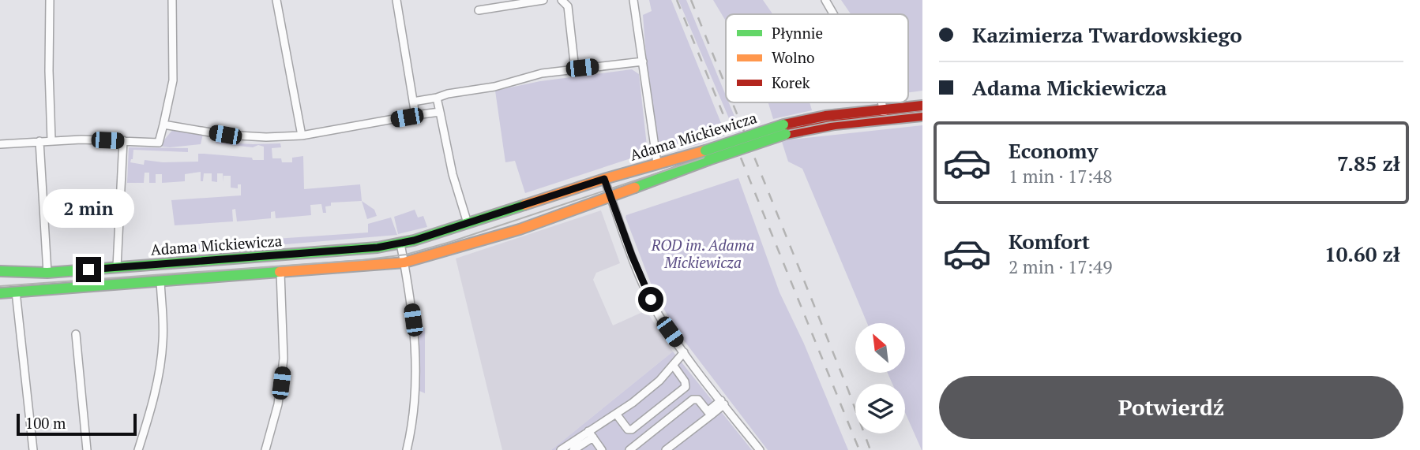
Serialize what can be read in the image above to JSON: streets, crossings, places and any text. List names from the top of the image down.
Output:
{
  "streets": {
    "street": ["Adama Mickiewicza"]
  },
  "parks": ["ROD im. Adama Mickiewicza"],
  "legend": ["Płynnie", "Wolno", "Korek"],
  "scale_bar": "100 m",
  "north": "top left",
  "page": {
    "banner": ["Kazimierza Twardowskiego", "Adama Mickiewicza"],
    "list": [
      {
        "name": "Economy",
        "note": "1 min · 17:48",
        "value": "7.85 zł"
      },
      {
        "name": "Komfort",
        "note": "2 min · 17:49",
        "value": "10.60 zł"
      }
    ],
    "bubble": "2 min",
    "buttons": "Potwierdź",
    "scale": "100 m"
  }
}
